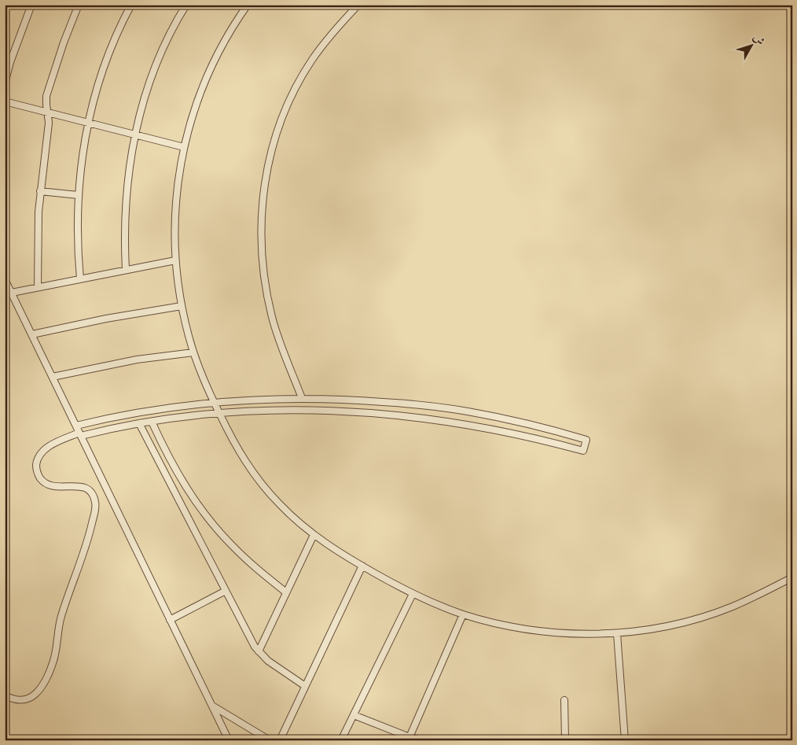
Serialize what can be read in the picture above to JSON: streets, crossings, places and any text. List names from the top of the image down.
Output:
{
  "north": "top right"
}
